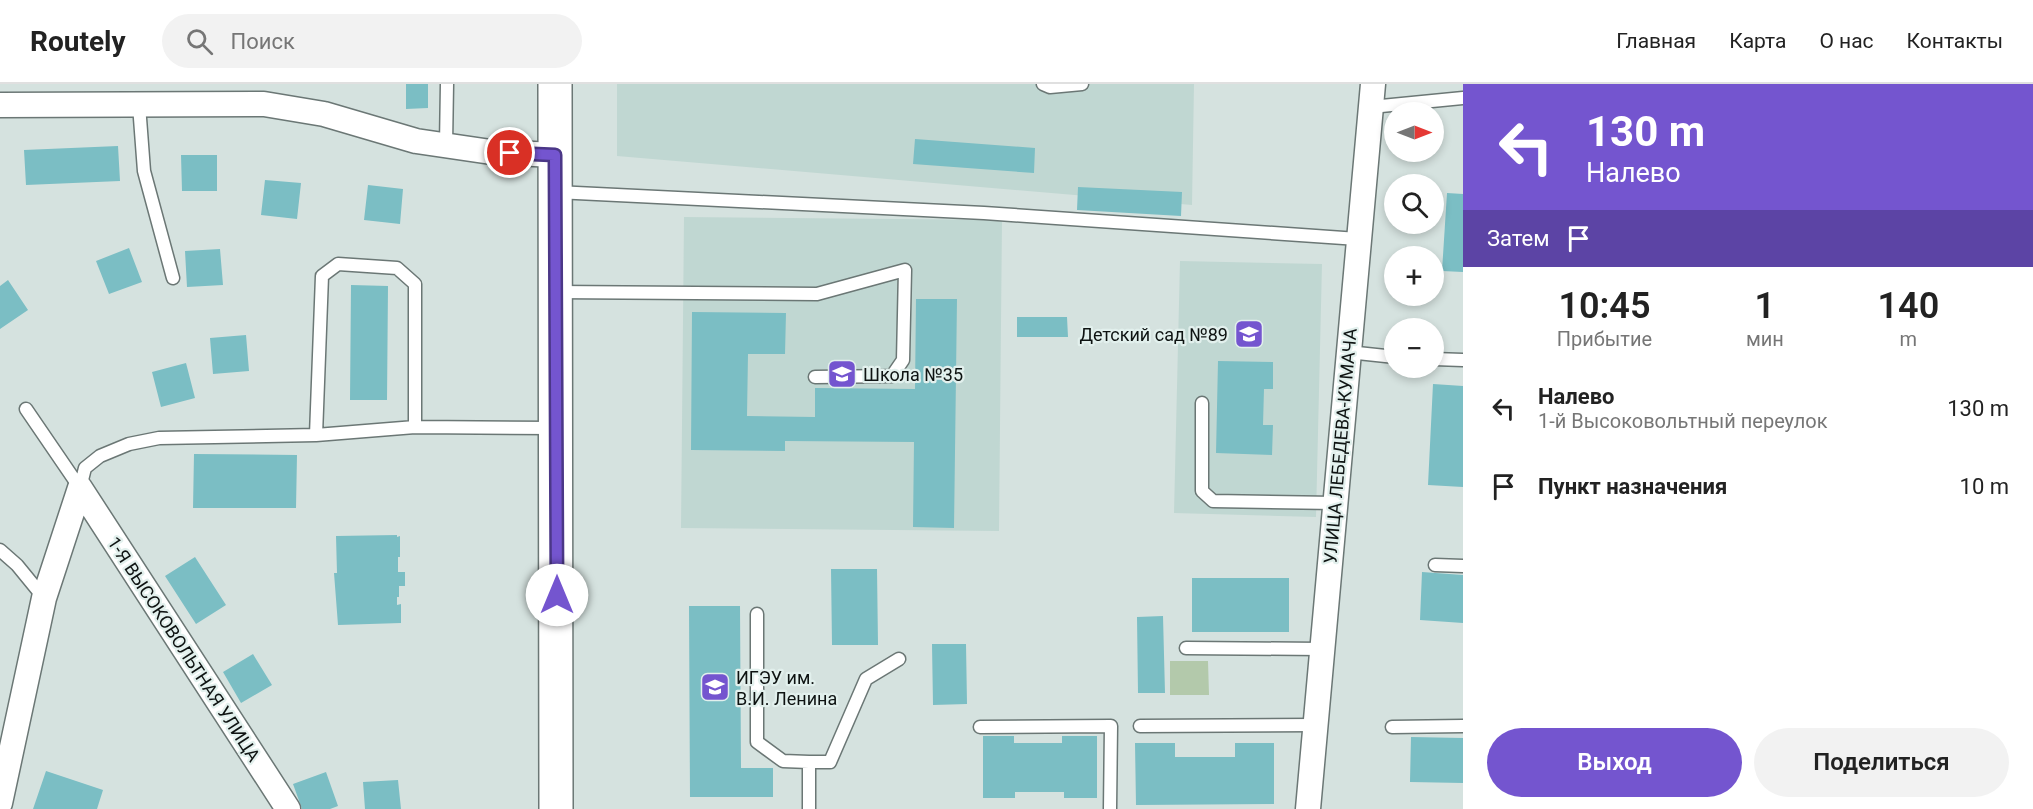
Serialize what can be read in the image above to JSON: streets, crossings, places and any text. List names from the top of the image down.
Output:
{
  "streets": {
    "street": ["УЛИЦА ЛЕБЕДЕВА-КУМАЧА", "1-Я ВЫСОКОВОЛЬТНАЯ УЛИЦА"]
  },
  "places": {
    "school or university": ["Детский сад №89", "Школа №35", "ИГЭУ им. В.И. Ленина"]
  },
  "north": "right",
  "page": {
    "header": "Routely",
    "search": "Поиск",
    "nav": [
      "Главная",
      "Карта",
      "О нас",
      "Контакты"
    ],
    "turn": ["130 m", "Налево"],
    "map_buttons": ["+", "−"],
    "then": "Затем",
    "eta": [
      "10:45",
      "Прибытие",
      "1",
      "мин",
      "140",
      "m"
    ],
    "list": [
      {
        "name": "Налево",
        "note": "1-й Высоковольтный переулок",
        "value": "130 m"
      },
      {
        "name": "Пункт назначения",
        "value": "10 m"
      }
    ],
    "buttons": ["Выход", "Поделиться"]
  }
}
